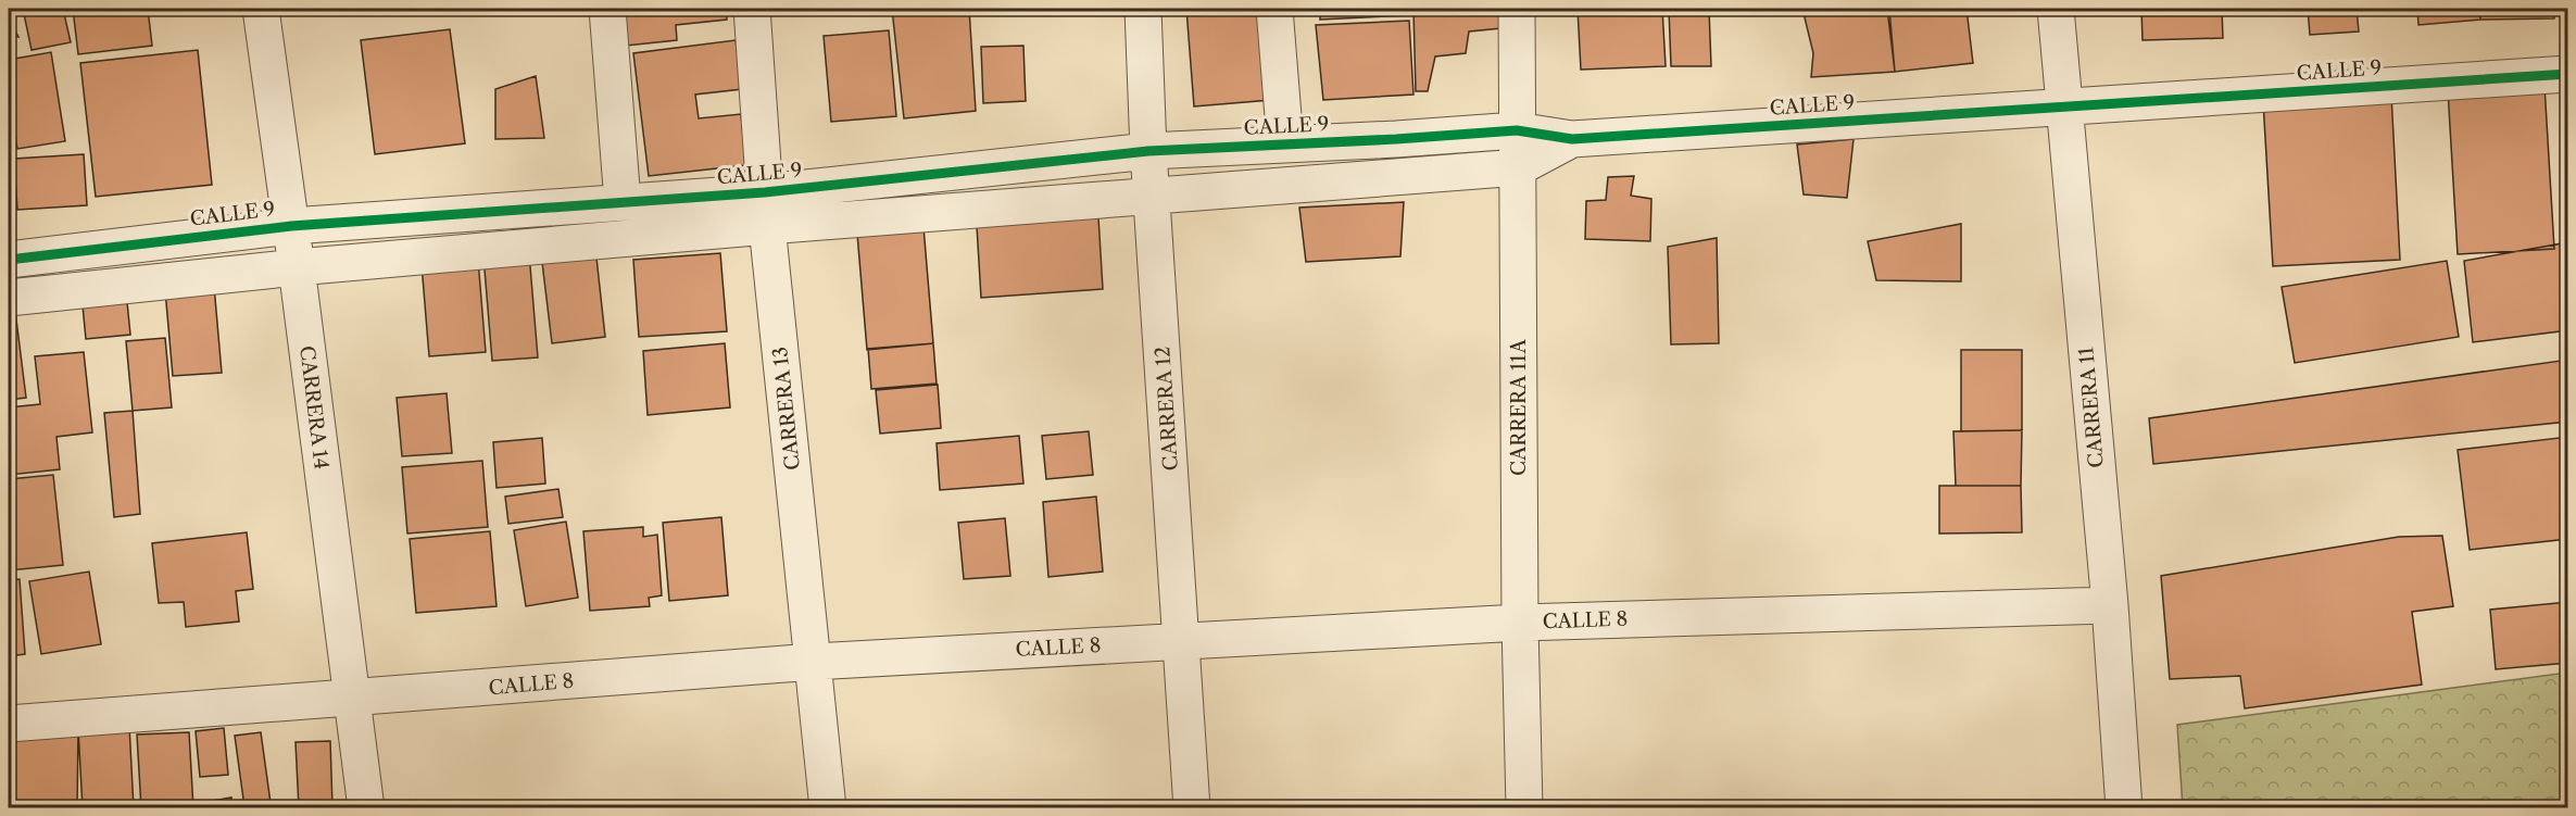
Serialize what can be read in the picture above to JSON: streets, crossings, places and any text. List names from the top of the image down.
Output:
{
  "streets": {
    "street": [
      "CALLE 9",
      "CARRERA 14",
      "CARRERA 11A",
      "CARRERA 11",
      "CARRERA 13",
      "CARRERA 12",
      "CALLE 8"
    ]
  },
  "crossings": [
    ["CALLE 9", "CARRERA 14"],
    ["CALLE 9", "CARRERA 11A"],
    ["CALLE 9", "CARRERA 11"],
    ["CALLE 9", "CARRERA 13"],
    ["CALLE 9", "CARRERA 12"],
    ["CARRERA 14", "CALLE 8"],
    ["CARRERA 11A", "CALLE 8"],
    ["CARRERA 11", "CALLE 8"],
    ["CARRERA 13", "CALLE 8"],
    ["CARRERA 12", "CALLE 8"]
  ]
}
